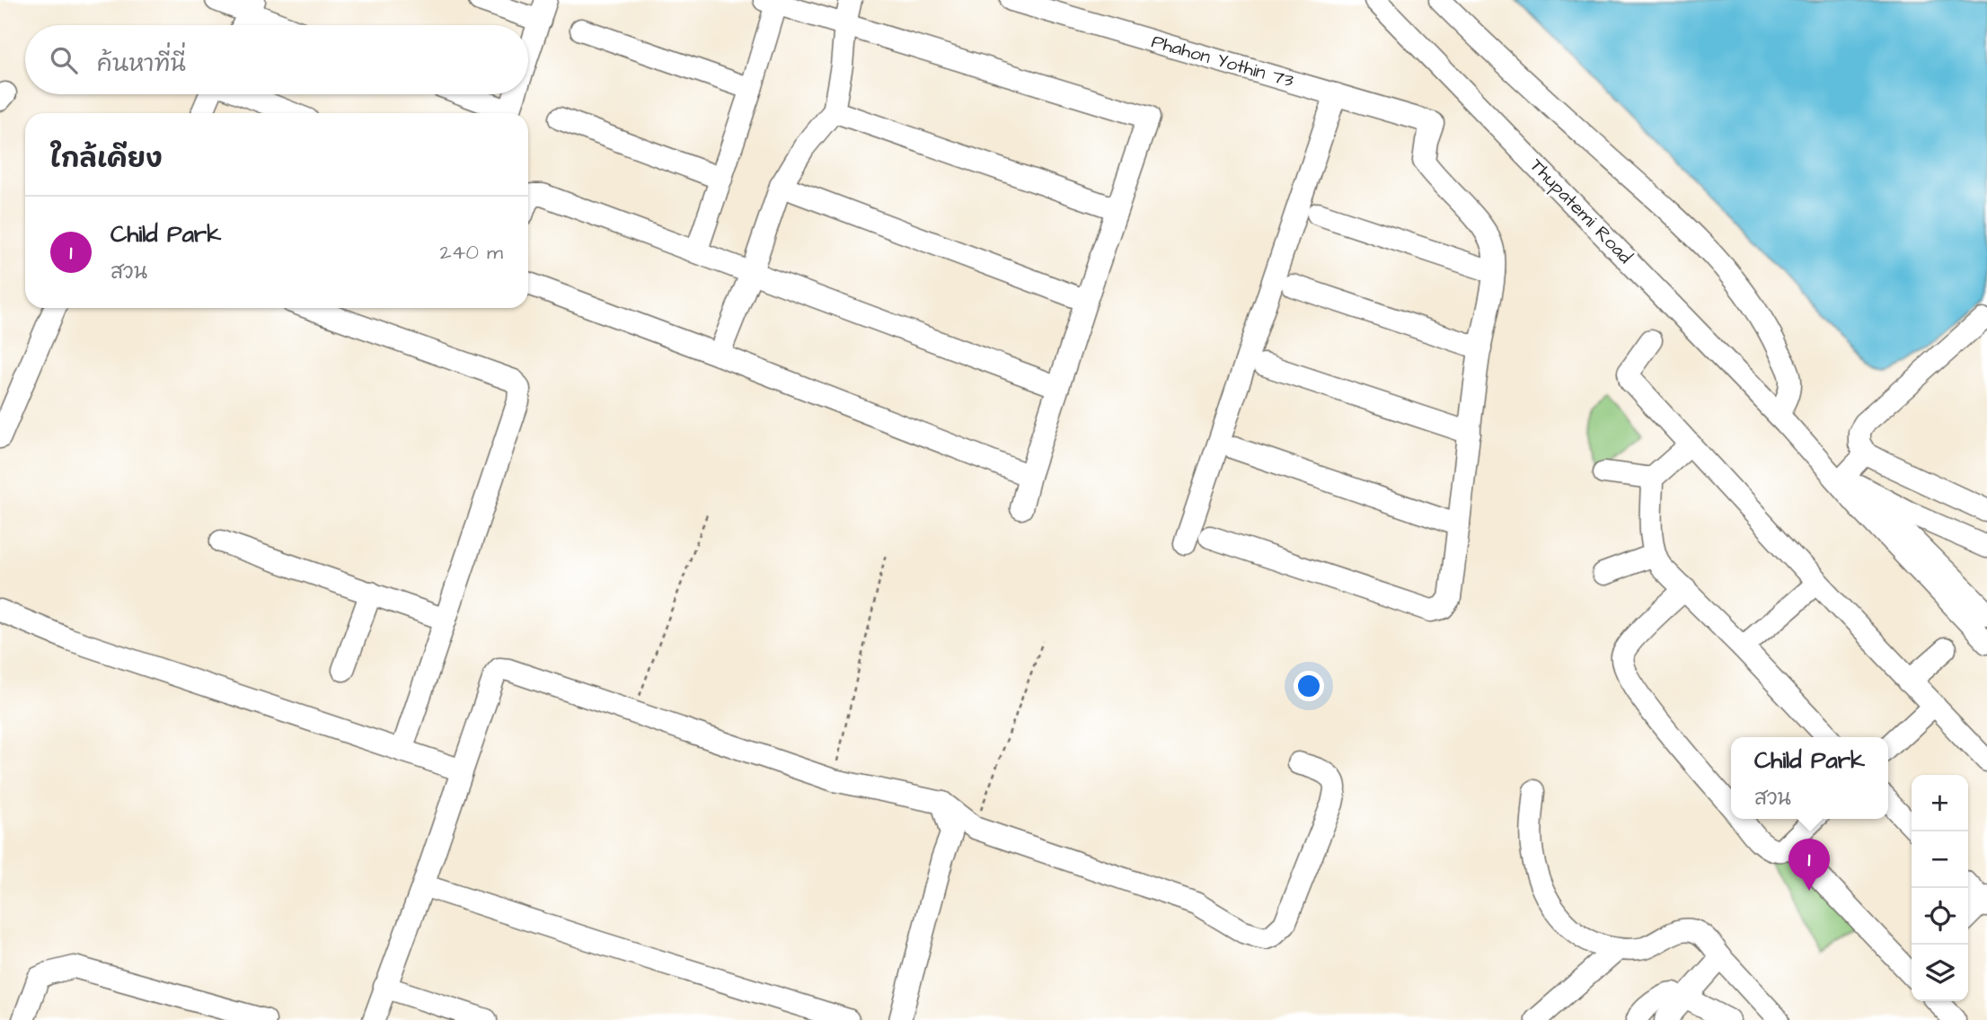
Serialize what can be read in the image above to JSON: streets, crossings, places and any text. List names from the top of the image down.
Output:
{
  "streets": {
    "street": ["Phahon Yothin 73", "Thupatemi Road"]
  },
  "page": {
    "search": "ค้นหาที่นี่",
    "heading": "ใกล้เคียง",
    "list": [
      {
        "mark": "1",
        "name": "Child Park",
        "note": "สวน",
        "value": "240 m"
      }
    ],
    "popup": ["Child Park", "สวน"],
    "map_buttons": ["+", "−"],
    "pins": "1"
  }
}
